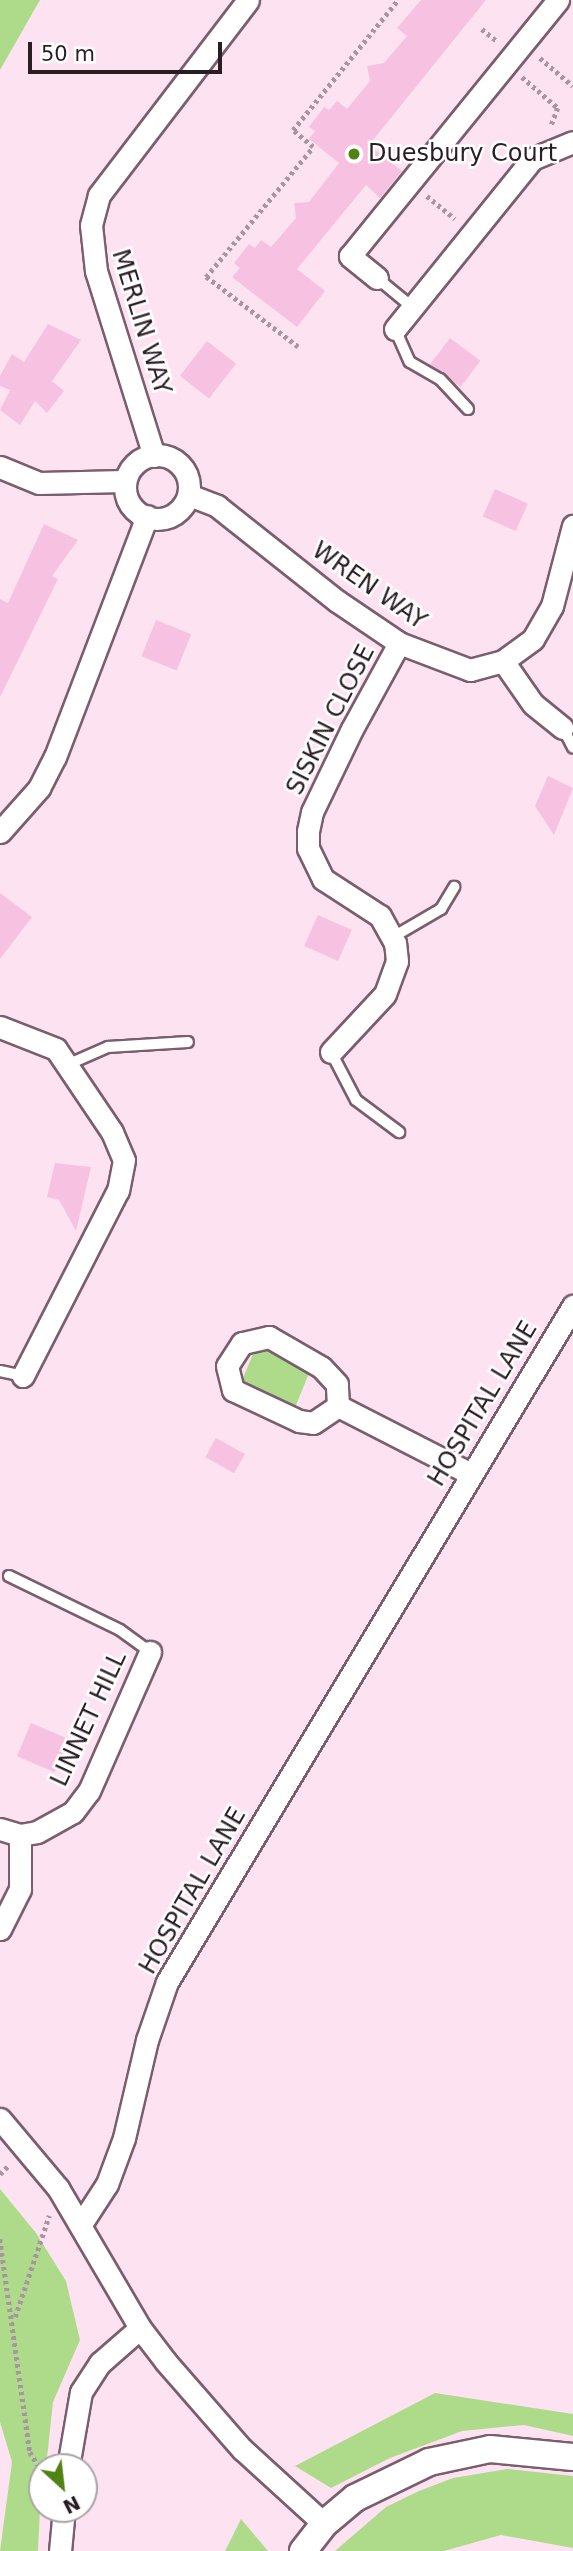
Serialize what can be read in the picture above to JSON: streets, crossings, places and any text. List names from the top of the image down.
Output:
{
  "streets": {
    "street": [
      "MERLIN WAY",
      "WREN WAY",
      "SISKIN CLOSE",
      "HOSPITAL LANE",
      "LINNET HILL"
    ]
  },
  "crossings": [
    ["MERLIN WAY", "WREN WAY"],
    ["WREN WAY", "SISKIN CLOSE"]
  ],
  "places": ["Duesbury Court"],
  "scale_bar": "50 m",
  "north": "bottom right"
}
